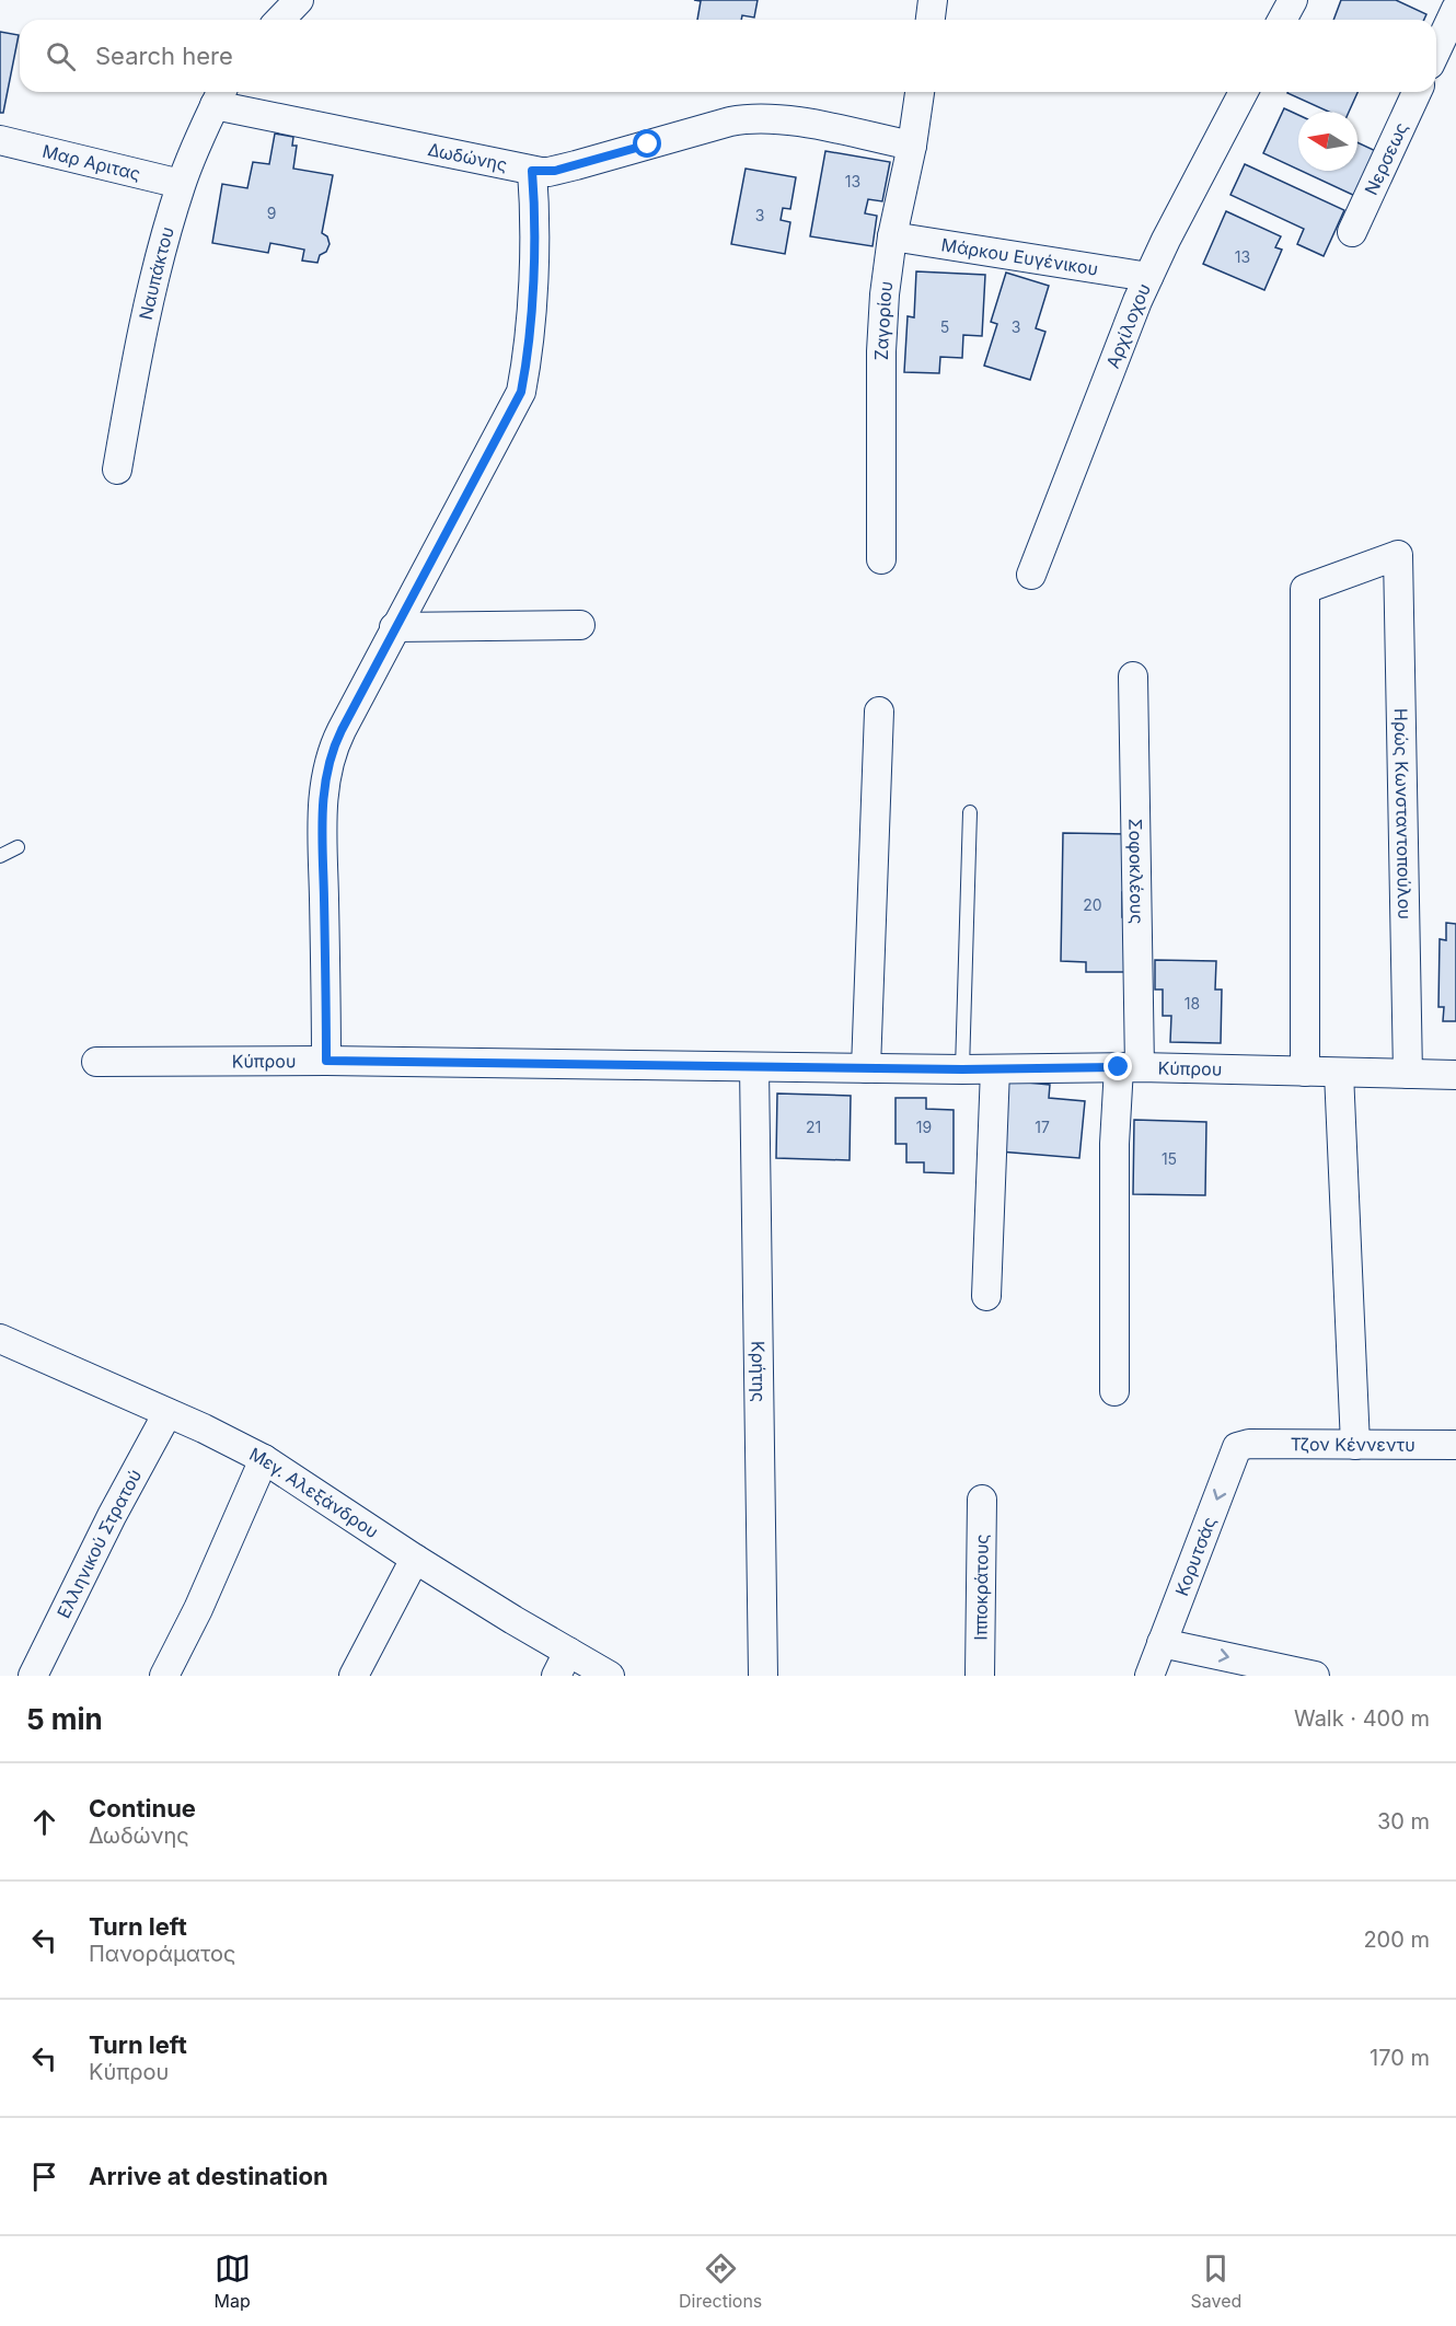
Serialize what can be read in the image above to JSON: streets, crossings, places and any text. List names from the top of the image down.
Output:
{
  "streets": {
    "street": [
      "Δωδώνης",
      "Νερσεως",
      "Μαρ Αριτας",
      "Μάρκου Ευγένικου",
      "Ναυπάκτου",
      "Ζαγορίου",
      "Αρχίλοχου",
      "Ηρώς Κωνσταντοπούλου",
      "Σοφοκλέους",
      "Κύπρου",
      "Κρήτης",
      "Τζον Κέννεντυ",
      "Μεγ. Αλεξάνδρου",
      "Ελληνικού Στρατού",
      "Κορυτσάς",
      "Ιπποκράτους"
    ]
  },
  "crossings": [
    ["Δωδώνης", "Ναυπάκτου"],
    ["Δωδώνης", "Ζαγορίου"],
    ["Μαρ Αριτας", "Ναυπάκτου"],
    ["Μάρκου Ευγένικου", "Ζαγορίου"],
    ["Μάρκου Ευγένικου", "Αρχίλοχου"],
    ["Ηρώς Κωνσταντοπούλου", "Κύπρου"],
    ["Σοφοκλέους", "Κύπρου"],
    ["Κύπρου", "Κρήτης"],
    ["Τζον Κέννεντυ", "Κορυτσάς"],
    ["Μεγ. Αλεξάνδρου", "Ελληνικού Στρατού"]
  ],
  "one_way": ["Κορυτσάς"],
  "house_numbers": [
    "13",
    "9",
    "3",
    "13",
    "5",
    "3",
    "20",
    "18",
    "21",
    "19",
    "17",
    "15"
  ],
  "north": "left",
  "page": {
    "search": "Search here",
    "heading": ["5 min", "Walk · 400 m"],
    "list": [
      ["Continue", "Δωδώνης", "30 m"],
      ["Turn left", "Πανοράματος", "200 m"],
      ["Turn left", "Κύπρου", "170 m"],
      "Arrive at destination"
    ],
    "nav": ["Map", "Directions", "Saved"]
  }
}
